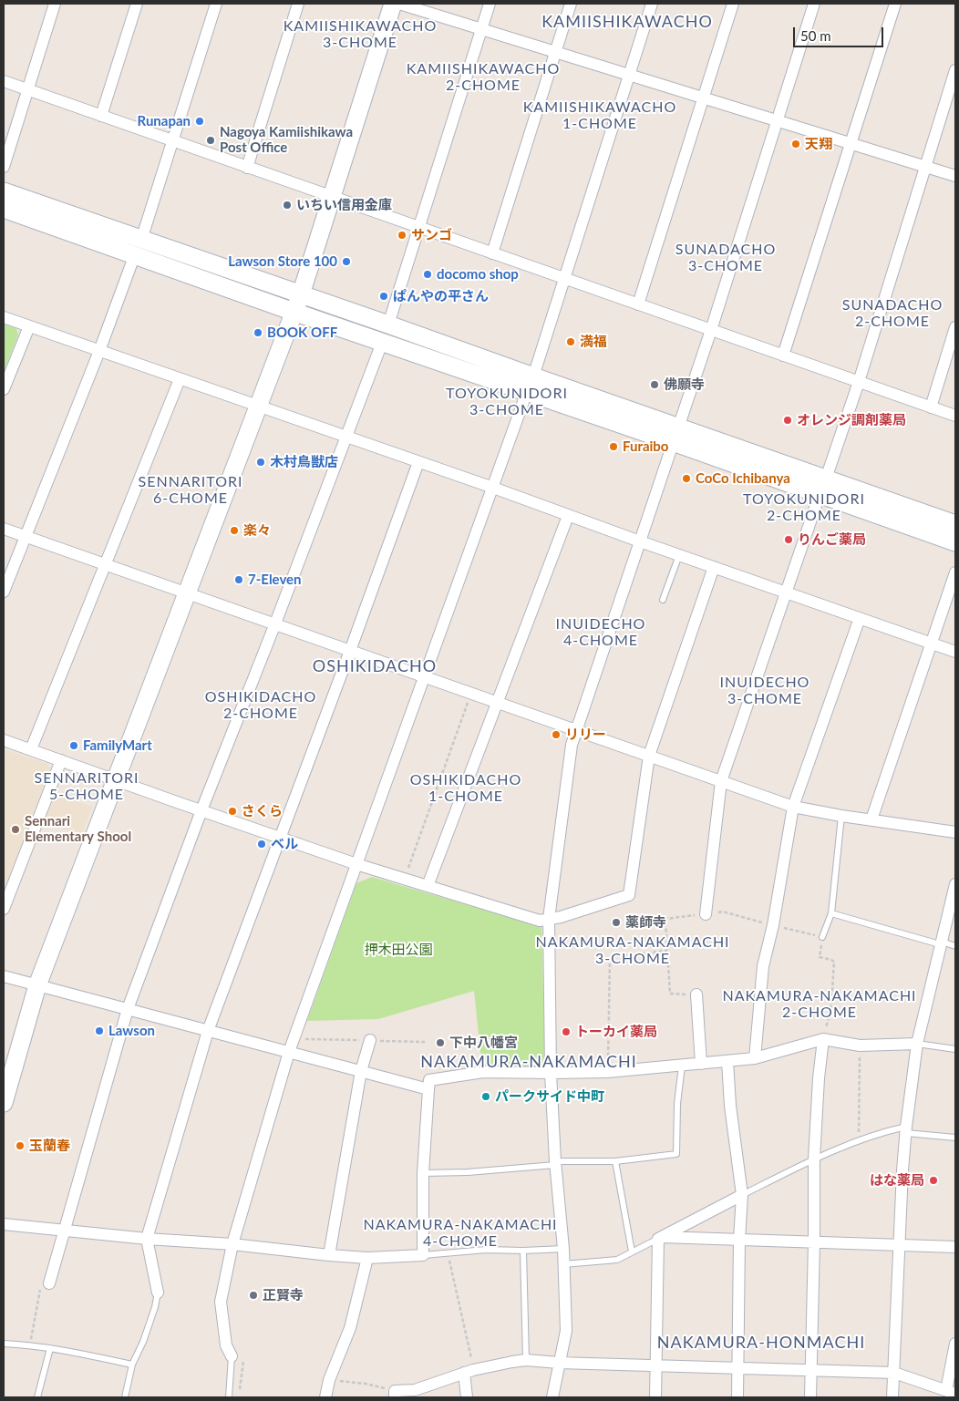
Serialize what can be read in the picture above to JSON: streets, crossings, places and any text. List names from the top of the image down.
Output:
{
  "districts": [
    "KAMIISHIKAWACHO",
    "KAMIISHIKAWACHO 3-CHOME",
    "KAMIISHIKAWACHO 2-CHOME",
    "KAMIISHIKAWACHO 1-CHOME",
    "SUNADACHO 3-CHOME",
    "SUNADACHO 2-CHOME",
    "TOYOKUNIDORI 3-CHOME",
    "SENNARITORI 6-CHOME",
    "TOYOKUNIDORI 2-CHOME",
    "INUIDECHO 4-CHOME",
    "OSHIKIDACHO",
    "INUIDECHO 3-CHOME",
    "OSHIKIDACHO 2-CHOME",
    "SENNARITORI 5-CHOME",
    "OSHIKIDACHO 1-CHOME",
    "NAKAMURA-NAKAMACHI 3-CHOME",
    "NAKAMURA-NAKAMACHI 2-CHOME",
    "NAKAMURA-NAKAMACHI",
    "NAKAMURA-NAKAMACHI 4-CHOME",
    "NAKAMURA-HONMACHI"
  ],
  "parks": ["押木田公園"],
  "places": [
    "Runapan",
    "Nagoya Kamiishikawa Post Office",
    "天翔",
    "いちい信用金庫",
    "サンゴ",
    "Lawson Store 100",
    "docomo shop",
    "ぱんやの平さん",
    "BOOK OFF",
    "満福",
    "佛願寺",
    "オレンジ調剤薬局",
    "Furaibo",
    "木村鳥獣店",
    "CoCo Ichibanya",
    "楽々",
    "りんご薬局",
    "7-Eleven",
    "リリー",
    "FamilyMart",
    "さくら",
    "Sennari Elementary Shool",
    "ベル",
    "薬師寺",
    "Lawson",
    "トーカイ薬局",
    "下中八幡宮",
    "パークサイド中町",
    "玉蘭春",
    "はな薬局",
    "正賢寺"
  ],
  "scale_bar": "50 m"
}
